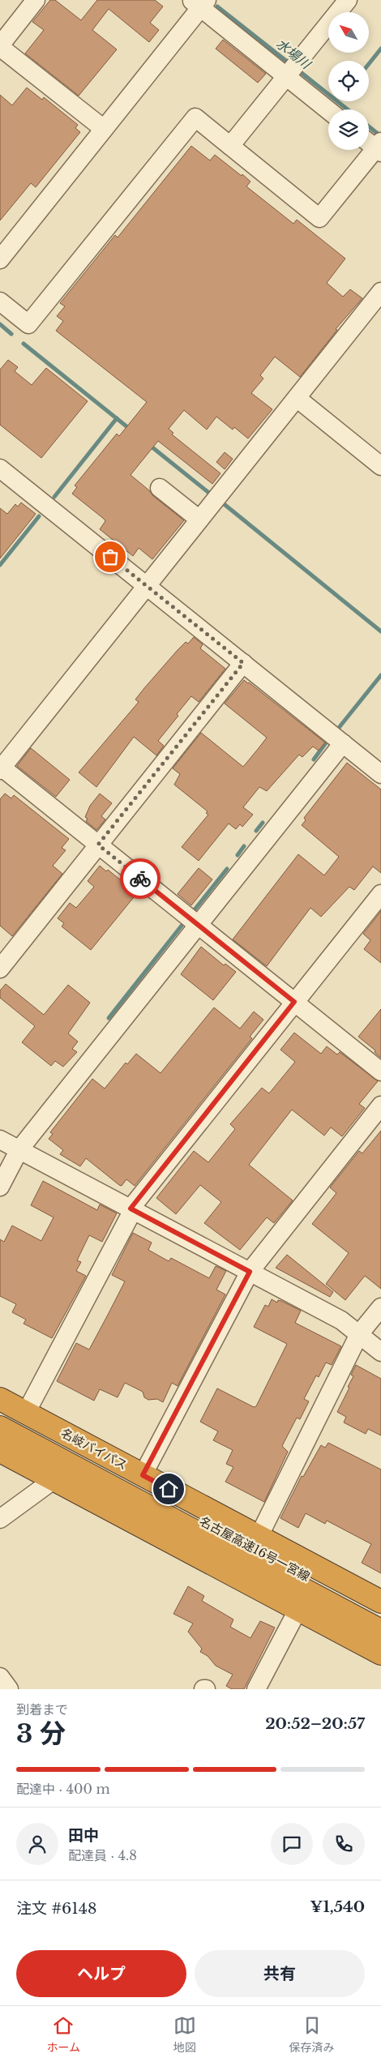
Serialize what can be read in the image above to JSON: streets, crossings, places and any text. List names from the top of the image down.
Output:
{
  "streets": {
    "highway": ["名岐バイパス", "名古屋高速16号一宮線"]
  },
  "water": ["水場川"],
  "north": "top left",
  "page": {
    "heading": ["3 分", "到着まで", "20:52–20:57"],
    "panel": [
      "田中",
      "配達員 · 4.8",
      "注文 #6148",
      "¥1,540"
    ],
    "bar": "配達中 · 400 m",
    "buttons": ["ヘルプ", "共有"],
    "tabs": ["ホーム", "地図", "保存済み"]
  }
}
